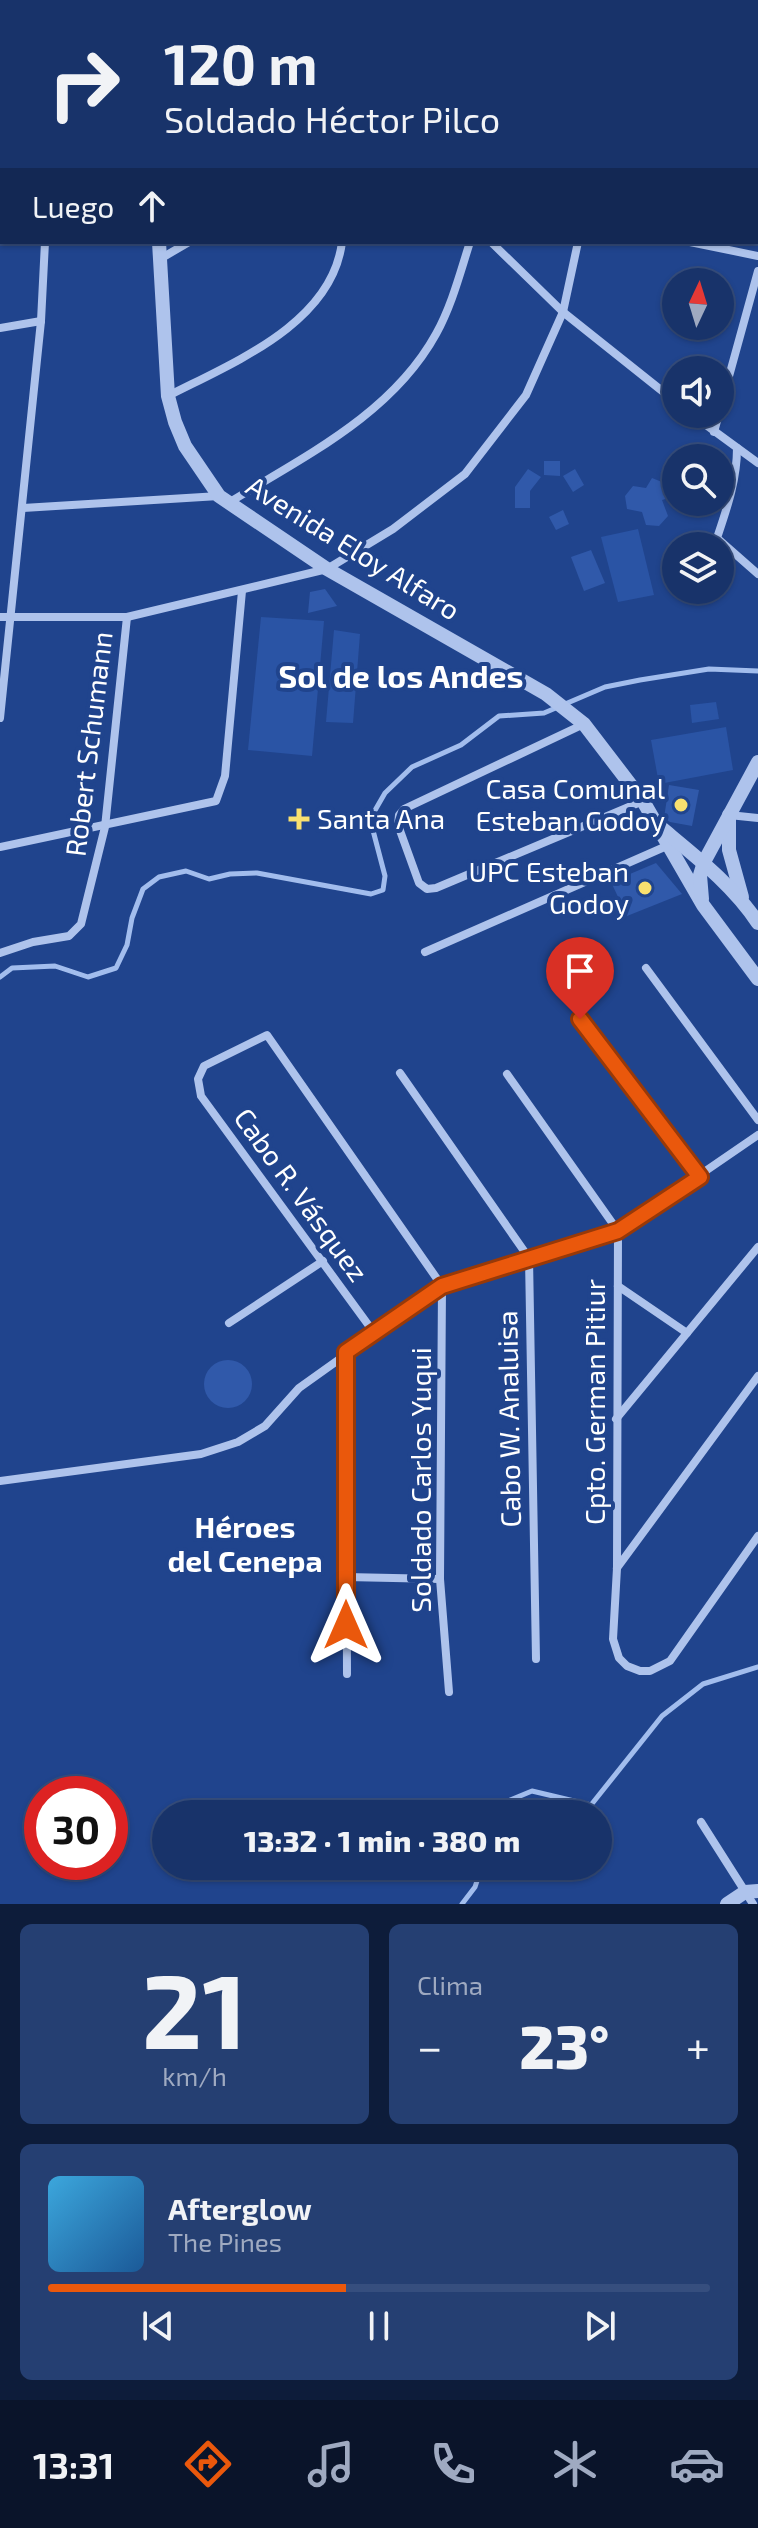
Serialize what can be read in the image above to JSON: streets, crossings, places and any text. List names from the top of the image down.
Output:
{
  "streets": {
    "street": [
      "Avenida Eloy Alfaro",
      "Robert Schumann",
      "Cabo R. Vásquez",
      "Cpto. German Pitiur",
      "Cabo W. Analuisa",
      "Soldado Carlos Yuqui"
    ]
  },
  "crossings": [
    ["Cabo R. Vásquez", "Soldado Carlos Yuqui"]
  ],
  "districts": ["Sol de los Andes", "Héroes del Cenepa"],
  "places": {
    "other": ["Casa Comunal Esteban Godoy", "UPC Esteban Godoy"],
    "health": ["Santa Ana"]
  },
  "north": "top",
  "page": {
    "turn": ["120 m", "Soldado Héctor Pilco"],
    "then": "Luego",
    "limit": "30",
    "trip": "13:32 · 1 min · 380 m",
    "tile": [
      ["21", "km/h"],
      "Clima"
    ],
    "heat": ["−", "23°", "+"],
    "song": ["Afterglow", "The Pines"],
    "tabs": "13:31"
  }
}
